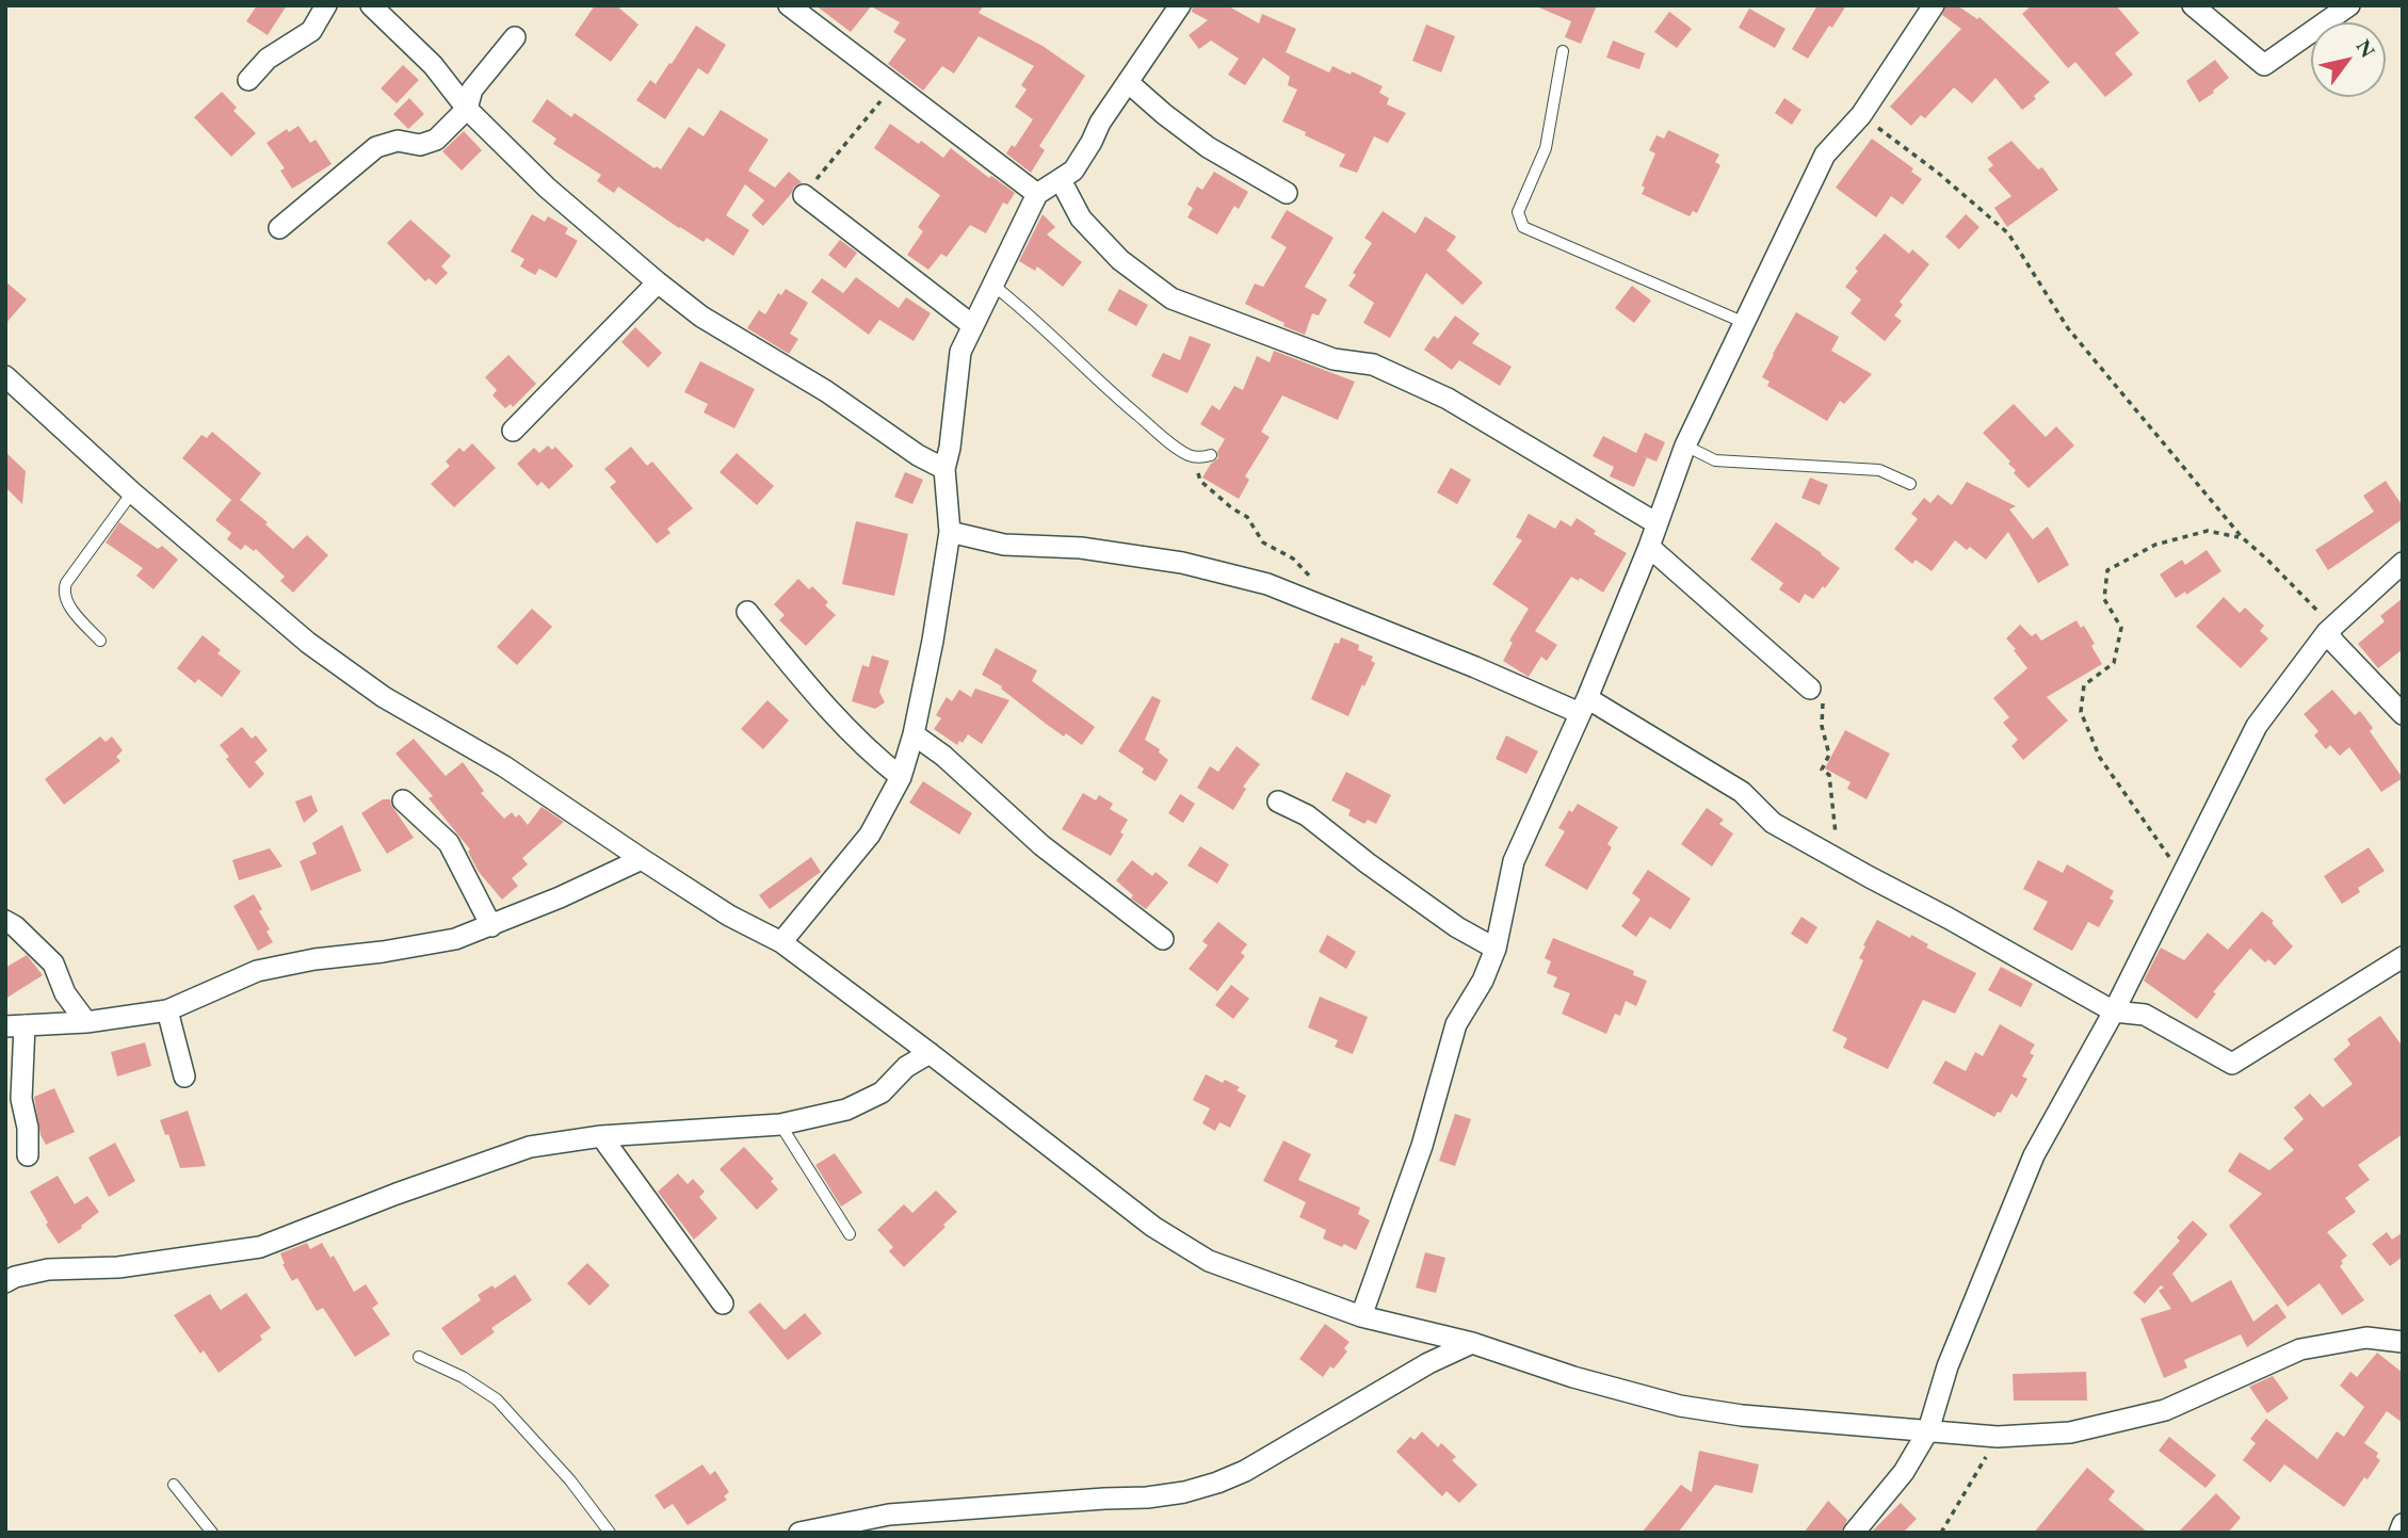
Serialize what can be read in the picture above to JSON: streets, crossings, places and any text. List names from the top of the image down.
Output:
{
  "north": "top right"
}
